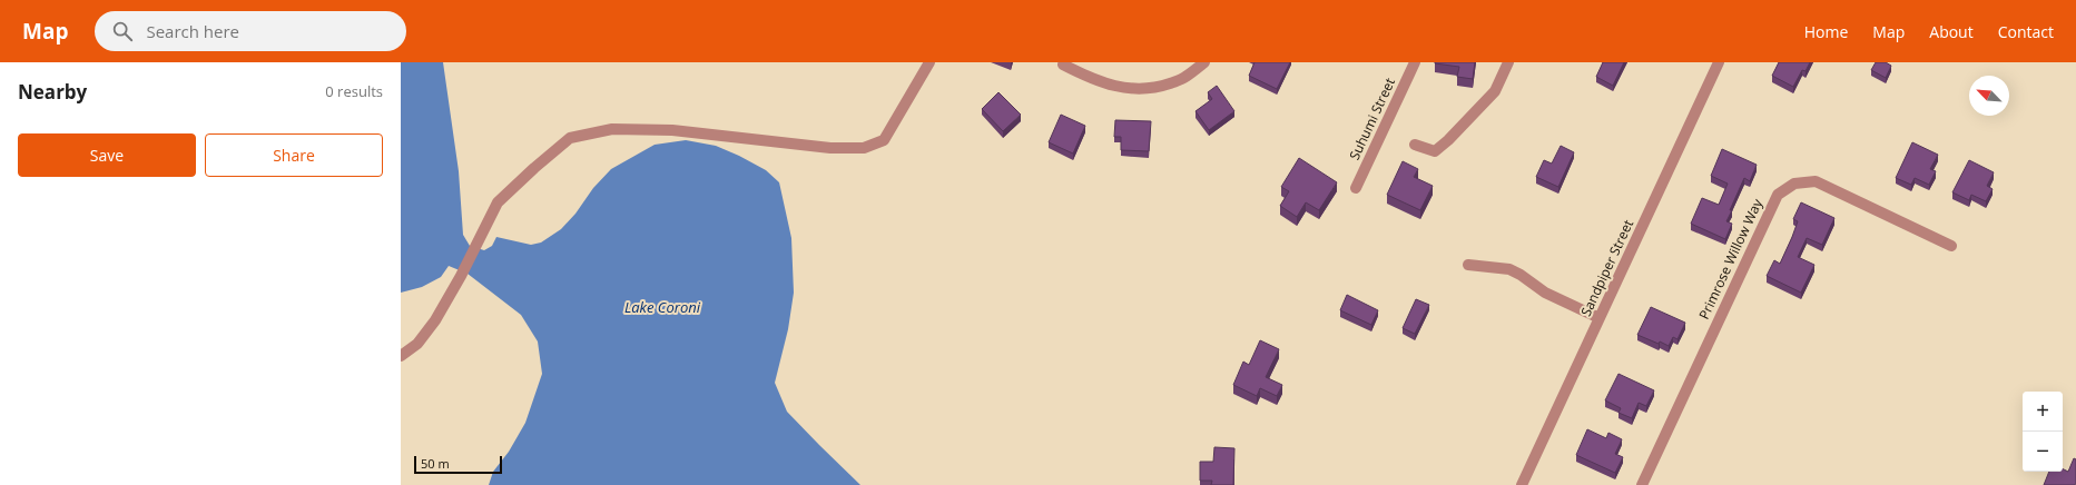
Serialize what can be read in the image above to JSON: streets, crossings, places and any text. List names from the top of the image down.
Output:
{
  "streets": {
    "street": ["Suhumi Street", "Primrose Willow Way", "Sandpiper Street"]
  },
  "water": ["Lake Coroni"],
  "scale_bar": "50 m",
  "north": "top left",
  "page": {
    "header": "Map",
    "search": "Search here",
    "nav": [
      "Home",
      "Map",
      "About",
      "Contact"
    ],
    "heading": ["Nearby", "0 results"],
    "buttons": ["Save", "Share"],
    "map_buttons": ["+", "−"],
    "scale": "50 m"
  }
}
